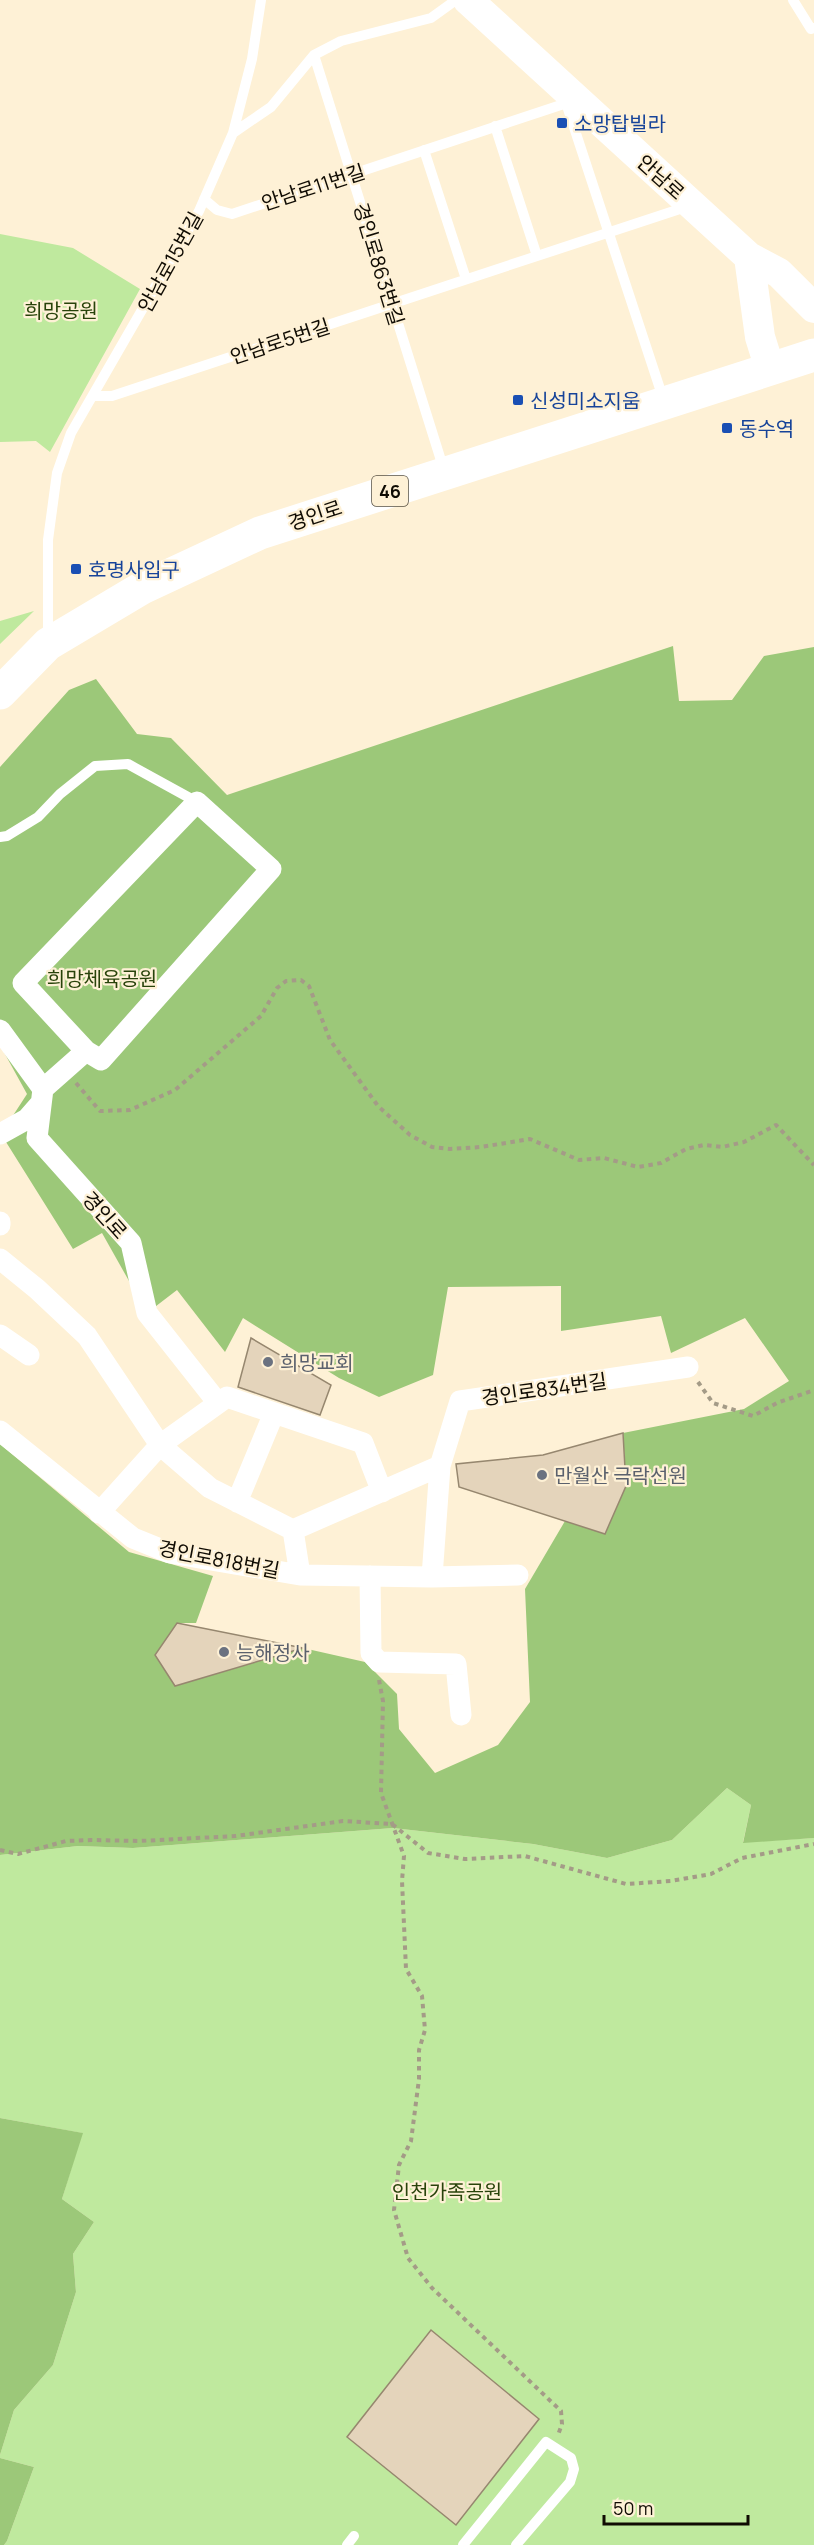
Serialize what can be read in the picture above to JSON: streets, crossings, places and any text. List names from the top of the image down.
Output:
{
  "streets": {
    "main road": ["46", "경인로"],
    "street": ["안남로", "경인로834번길", "경인로818번길"],
    "lane": [
      "안남로11번길",
      "안남로15번길",
      "경인로863번길",
      "안남로5번길"
    ]
  },
  "crossings": [
    ["안남로", "안남로11번길"],
    ["안남로", "안남로5번길"],
    ["안남로11번길", "안남로15번길"],
    ["안남로11번길", "경인로863번길"],
    ["안남로15번길", "안남로5번길"],
    ["안남로15번길", "경인로"],
    ["경인로863번길", "안남로5번길"],
    ["경인로863번길", "경인로"]
  ],
  "parks": ["희망공원", "희망체육공원", "인천가족공원"],
  "places": {
    "transit": [
      "소망탑빌라",
      "신성미소지움",
      "동수역",
      "호명사입구"
    ],
    "other": ["희망교회", "만월산 극락선원", "능해정사"]
  },
  "scale_bar": "50 m"
}
